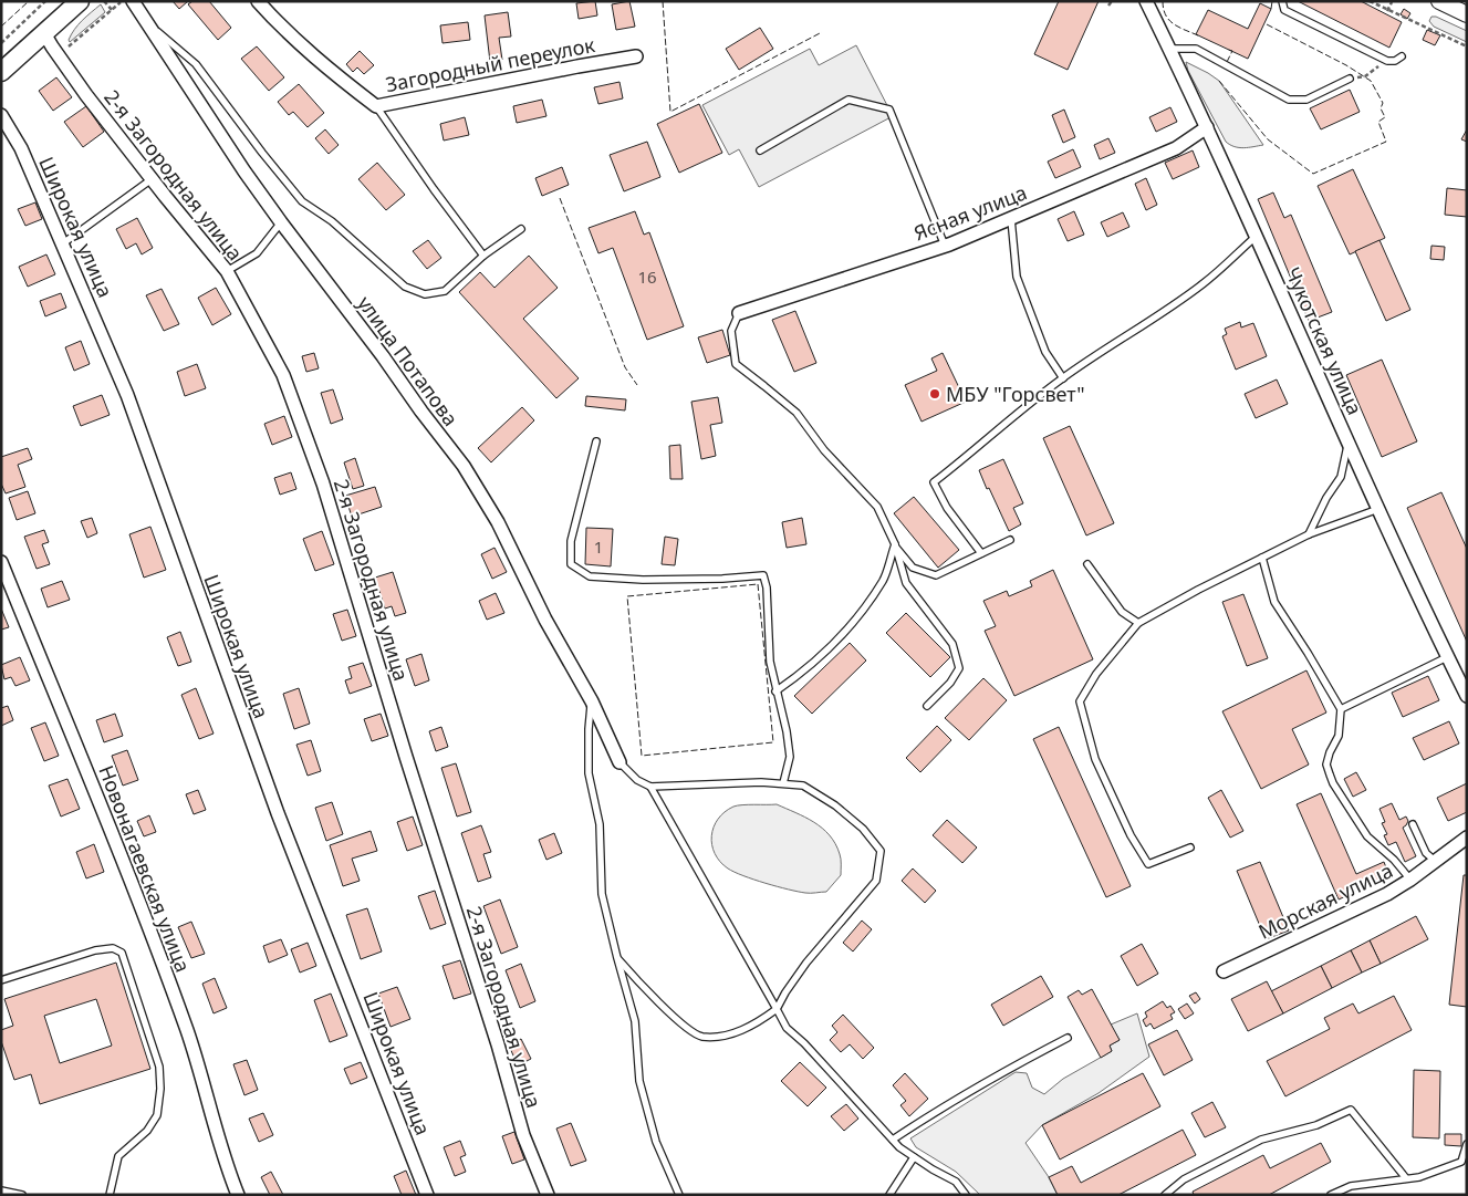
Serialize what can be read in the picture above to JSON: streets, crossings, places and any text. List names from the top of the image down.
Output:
{
  "streets": {
    "street": [
      "Загородный переулок",
      "2-я Загородная улица",
      "Ясная улица",
      "Широкая улица",
      "Чукотская улица",
      "улица Потапова",
      "Новонагаевская улица",
      "Морская улица"
    ]
  },
  "crossings": [
    ["Ясная улица", "Чукотская улица"]
  ],
  "places": ["МБУ \"Горсвет\""],
  "house_numbers": ["16", "1"]
}
